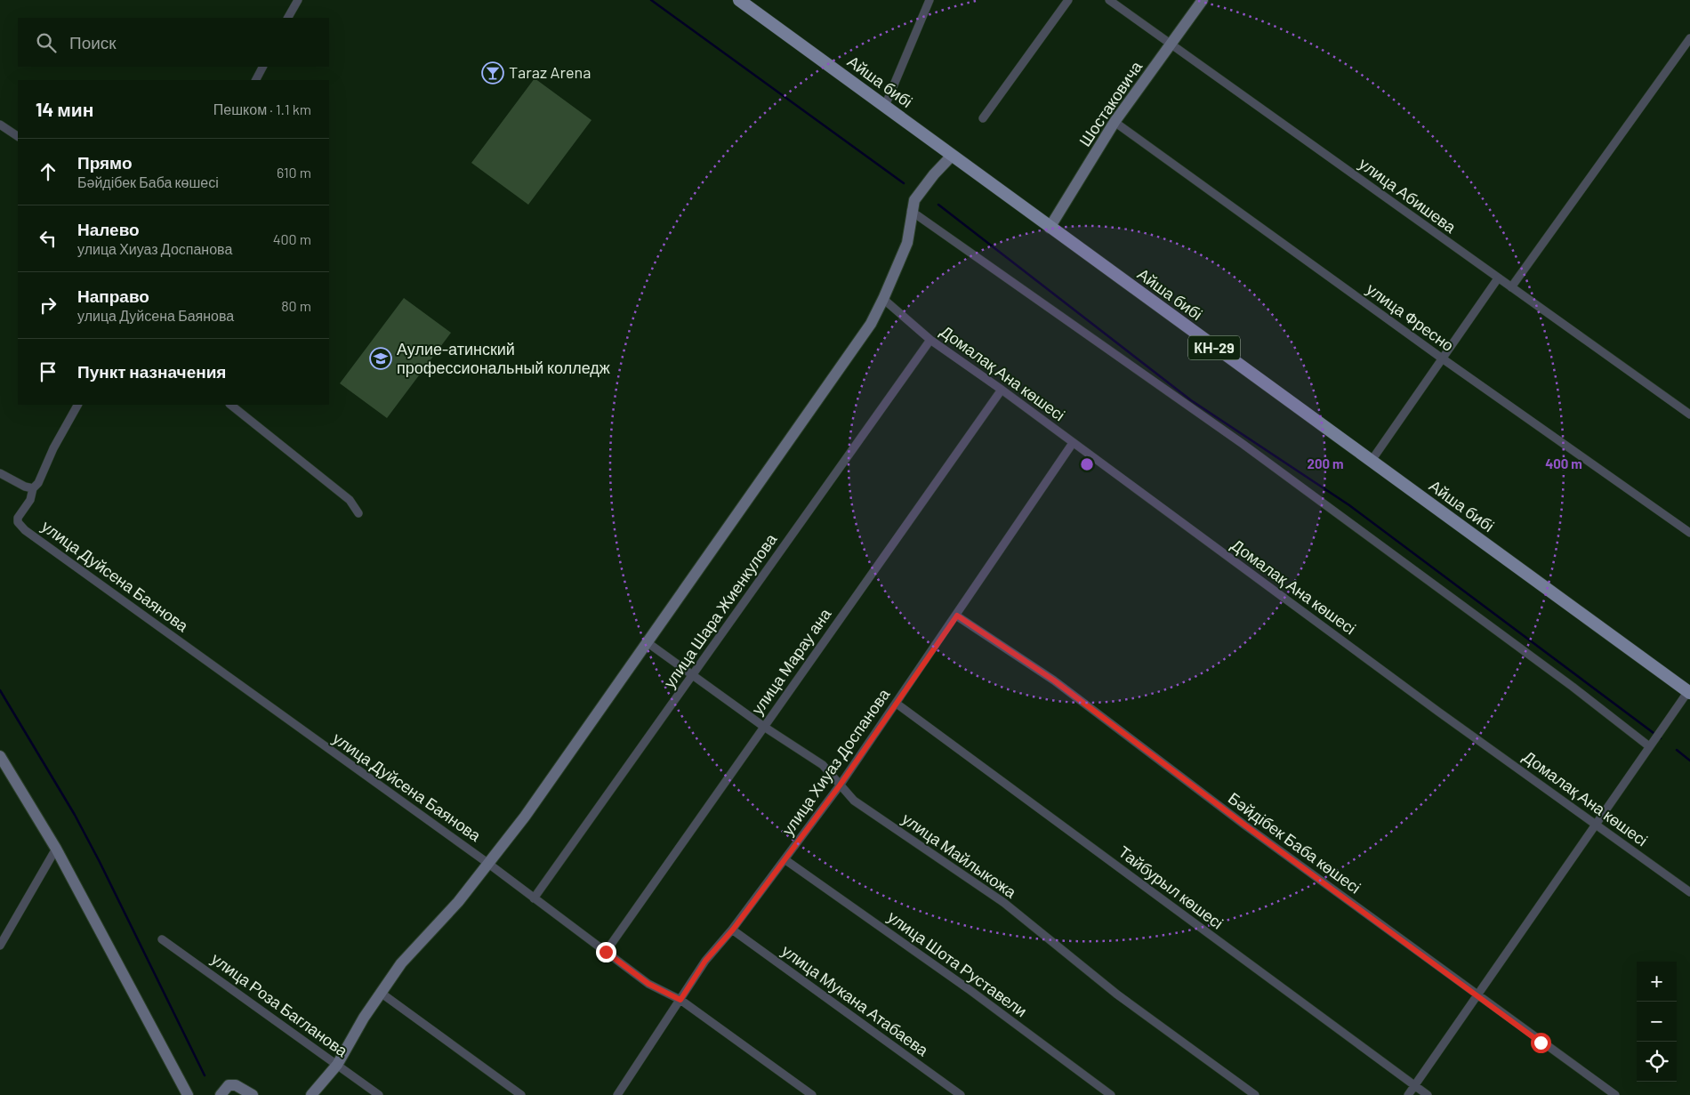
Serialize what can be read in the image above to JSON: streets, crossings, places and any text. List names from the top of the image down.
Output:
{
  "streets": {
    "main road": ["Айша бибі", "КН-29"],
    "street": [
      "Шостаковича",
      "улица Абишева",
      "улица Фресно",
      "Домалақ Ана көшесі",
      "улица Дуйсена Баянова",
      "улица Шара Жиенкулова",
      "улица Марау ана",
      "улица Хиуаз Доспанова",
      "Бәйдібек Баба көшесі",
      "улица Майлыкожа",
      "Тайбурыл көшесі",
      "улица Шота Руставели",
      "улица Мукана Атабаева",
      "улица Роза Багланова"
    ]
  },
  "crossings": [
    ["Айша бибі", "Шостаковича"],
    ["Шостаковича", "улица Абишева"],
    ["Шостаковича", "улица Фресно"],
    ["Домалақ Ана көшесі", "улица Шара Жиенкулова"],
    ["Домалақ Ана көшесі", "улица Марау ана"],
    ["Домалақ Ана көшесі", "улица Хиуаз Доспанова"],
    ["улица Дуйсена Баянова", "улица Шара Жиенкулова"],
    ["улица Дуйсена Баянова", "улица Марау ана"],
    ["улица Дуйсена Баянова", "улица Хиуаз Доспанова"],
    ["улица Шара Жиенкулова", "улица Майлыкожа"],
    ["улица Марау ана", "улица Майлыкожа"],
    ["улица Хиуаз Доспанова", "Бәйдібек Баба көшесі"],
    ["улица Хиуаз Доспанова", "улица Майлыкожа"],
    ["улица Хиуаз Доспанова", "Тайбурыл көшесі"],
    ["улица Хиуаз Доспанова", "улица Шота Руставели"],
    ["улица Хиуаз Доспанова", "улица Мукана Атабаева"]
  ],
  "places": {
    "bar": ["Taraz Arena"],
    "school or university": ["Аулие-атинский профессиональный колледж"]
  },
  "page": {
    "search": "Поиск",
    "heading": ["14 мин", "Пешком · 1.1 km"],
    "list": [
      ["Прямо", "Бәйдібек Баба көшесі", "610 m"],
      ["Налево", "улица Хиуаз Доспанова", "400 m"],
      ["Направо", "улица Дуйсена Баянова", "80 m"],
      "Пункт назначения"
    ],
    "map_buttons": ["+", "−"]
  },
  "rings": ["200 m", "400 m"]
}
